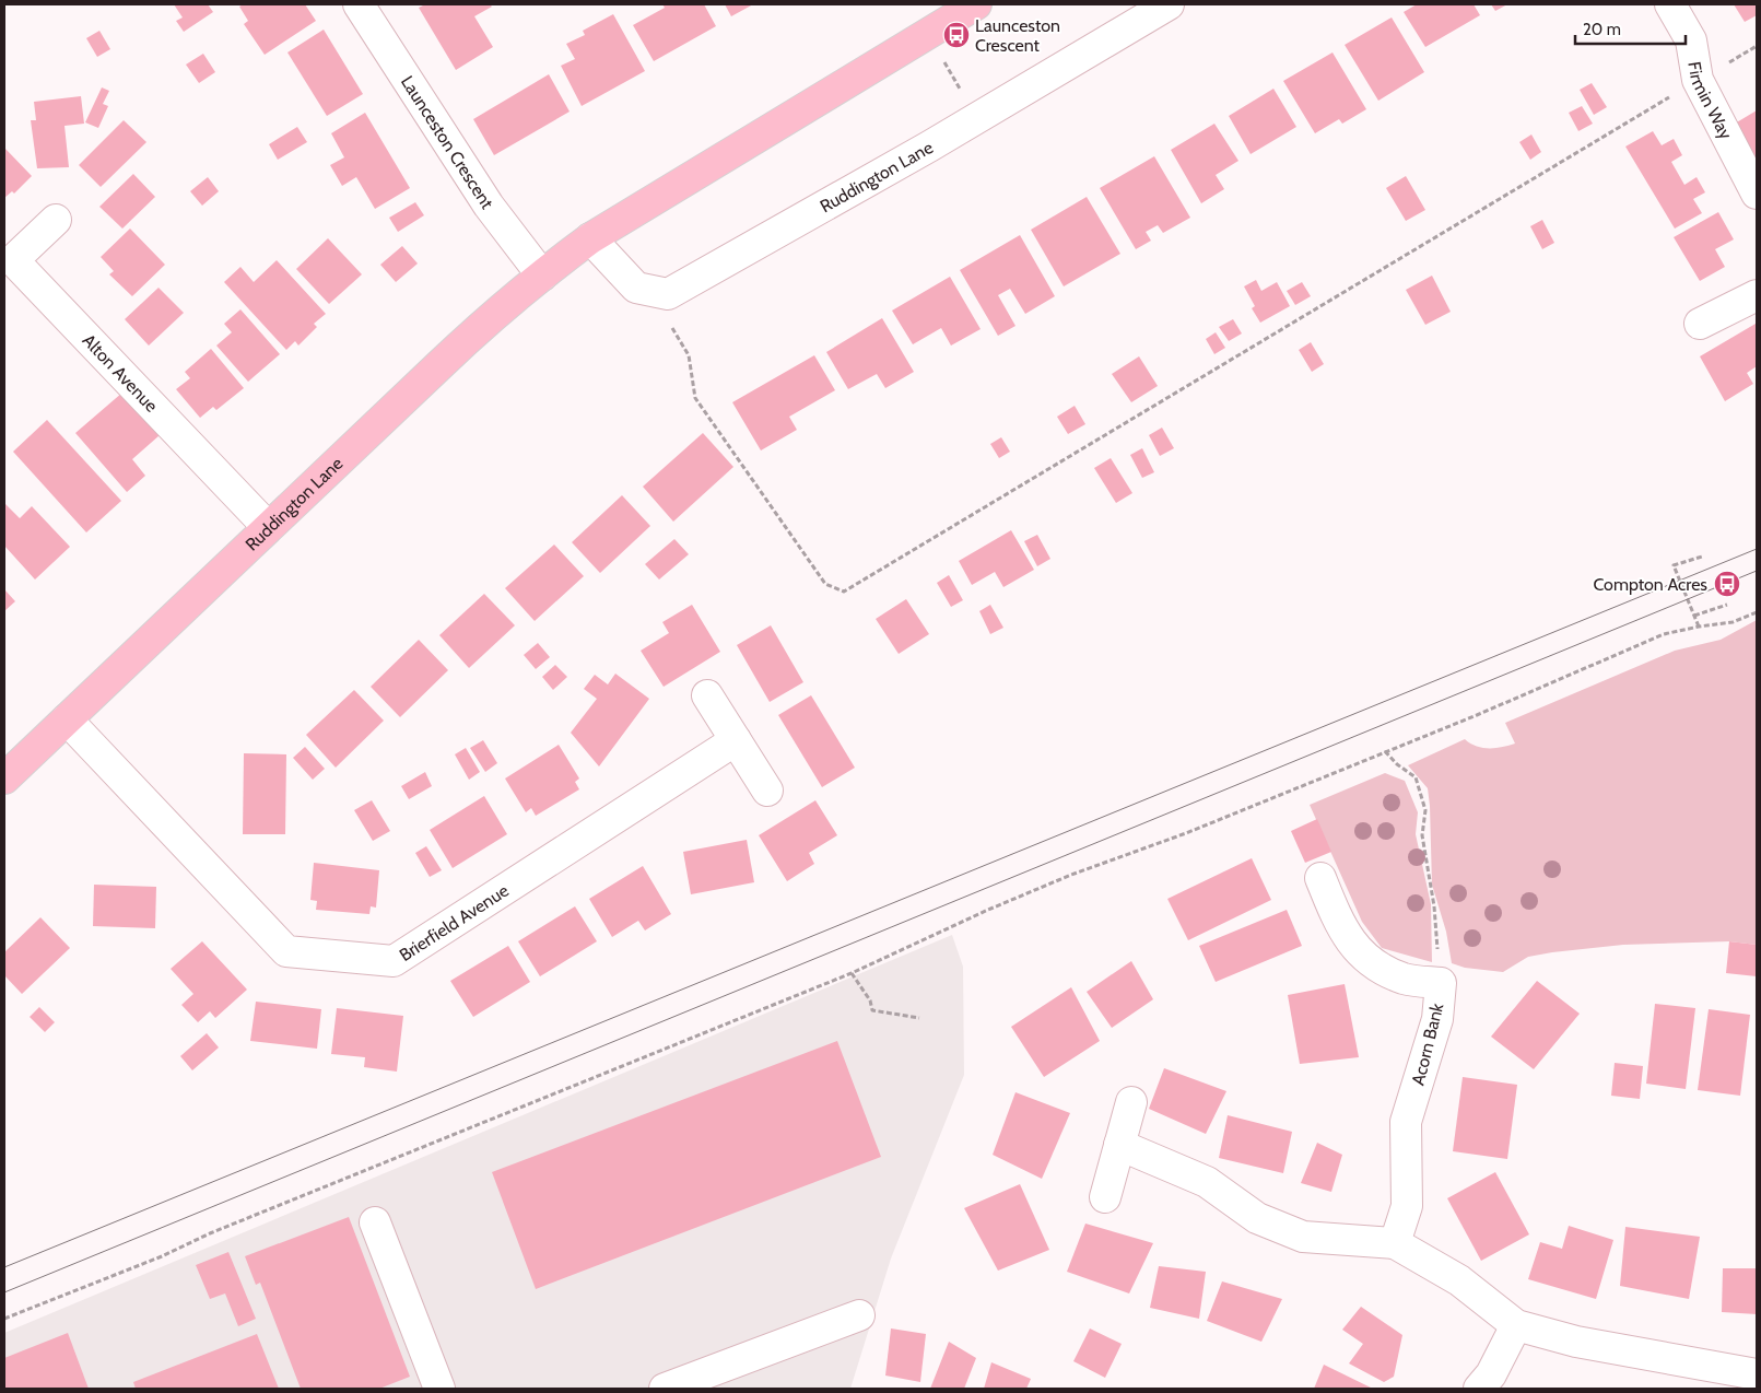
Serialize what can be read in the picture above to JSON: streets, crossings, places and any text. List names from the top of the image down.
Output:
{
  "streets": {
    "main road": ["Ruddington Lane"],
    "street": [
      "Firmin Way",
      "Launceston Crescent",
      "Alton Avenue",
      "Brierfield Avenue",
      "Acorn Bank"
    ]
  },
  "crossings": [
    ["Launceston Crescent", "Ruddington Lane"],
    ["Ruddington Lane", "Alton Avenue"],
    ["Ruddington Lane", "Brierfield Avenue"]
  ],
  "places": {
    "bus stop": ["Launceston Crescent", "Compton Acres"]
  },
  "scale_bar": "20 m"
}
